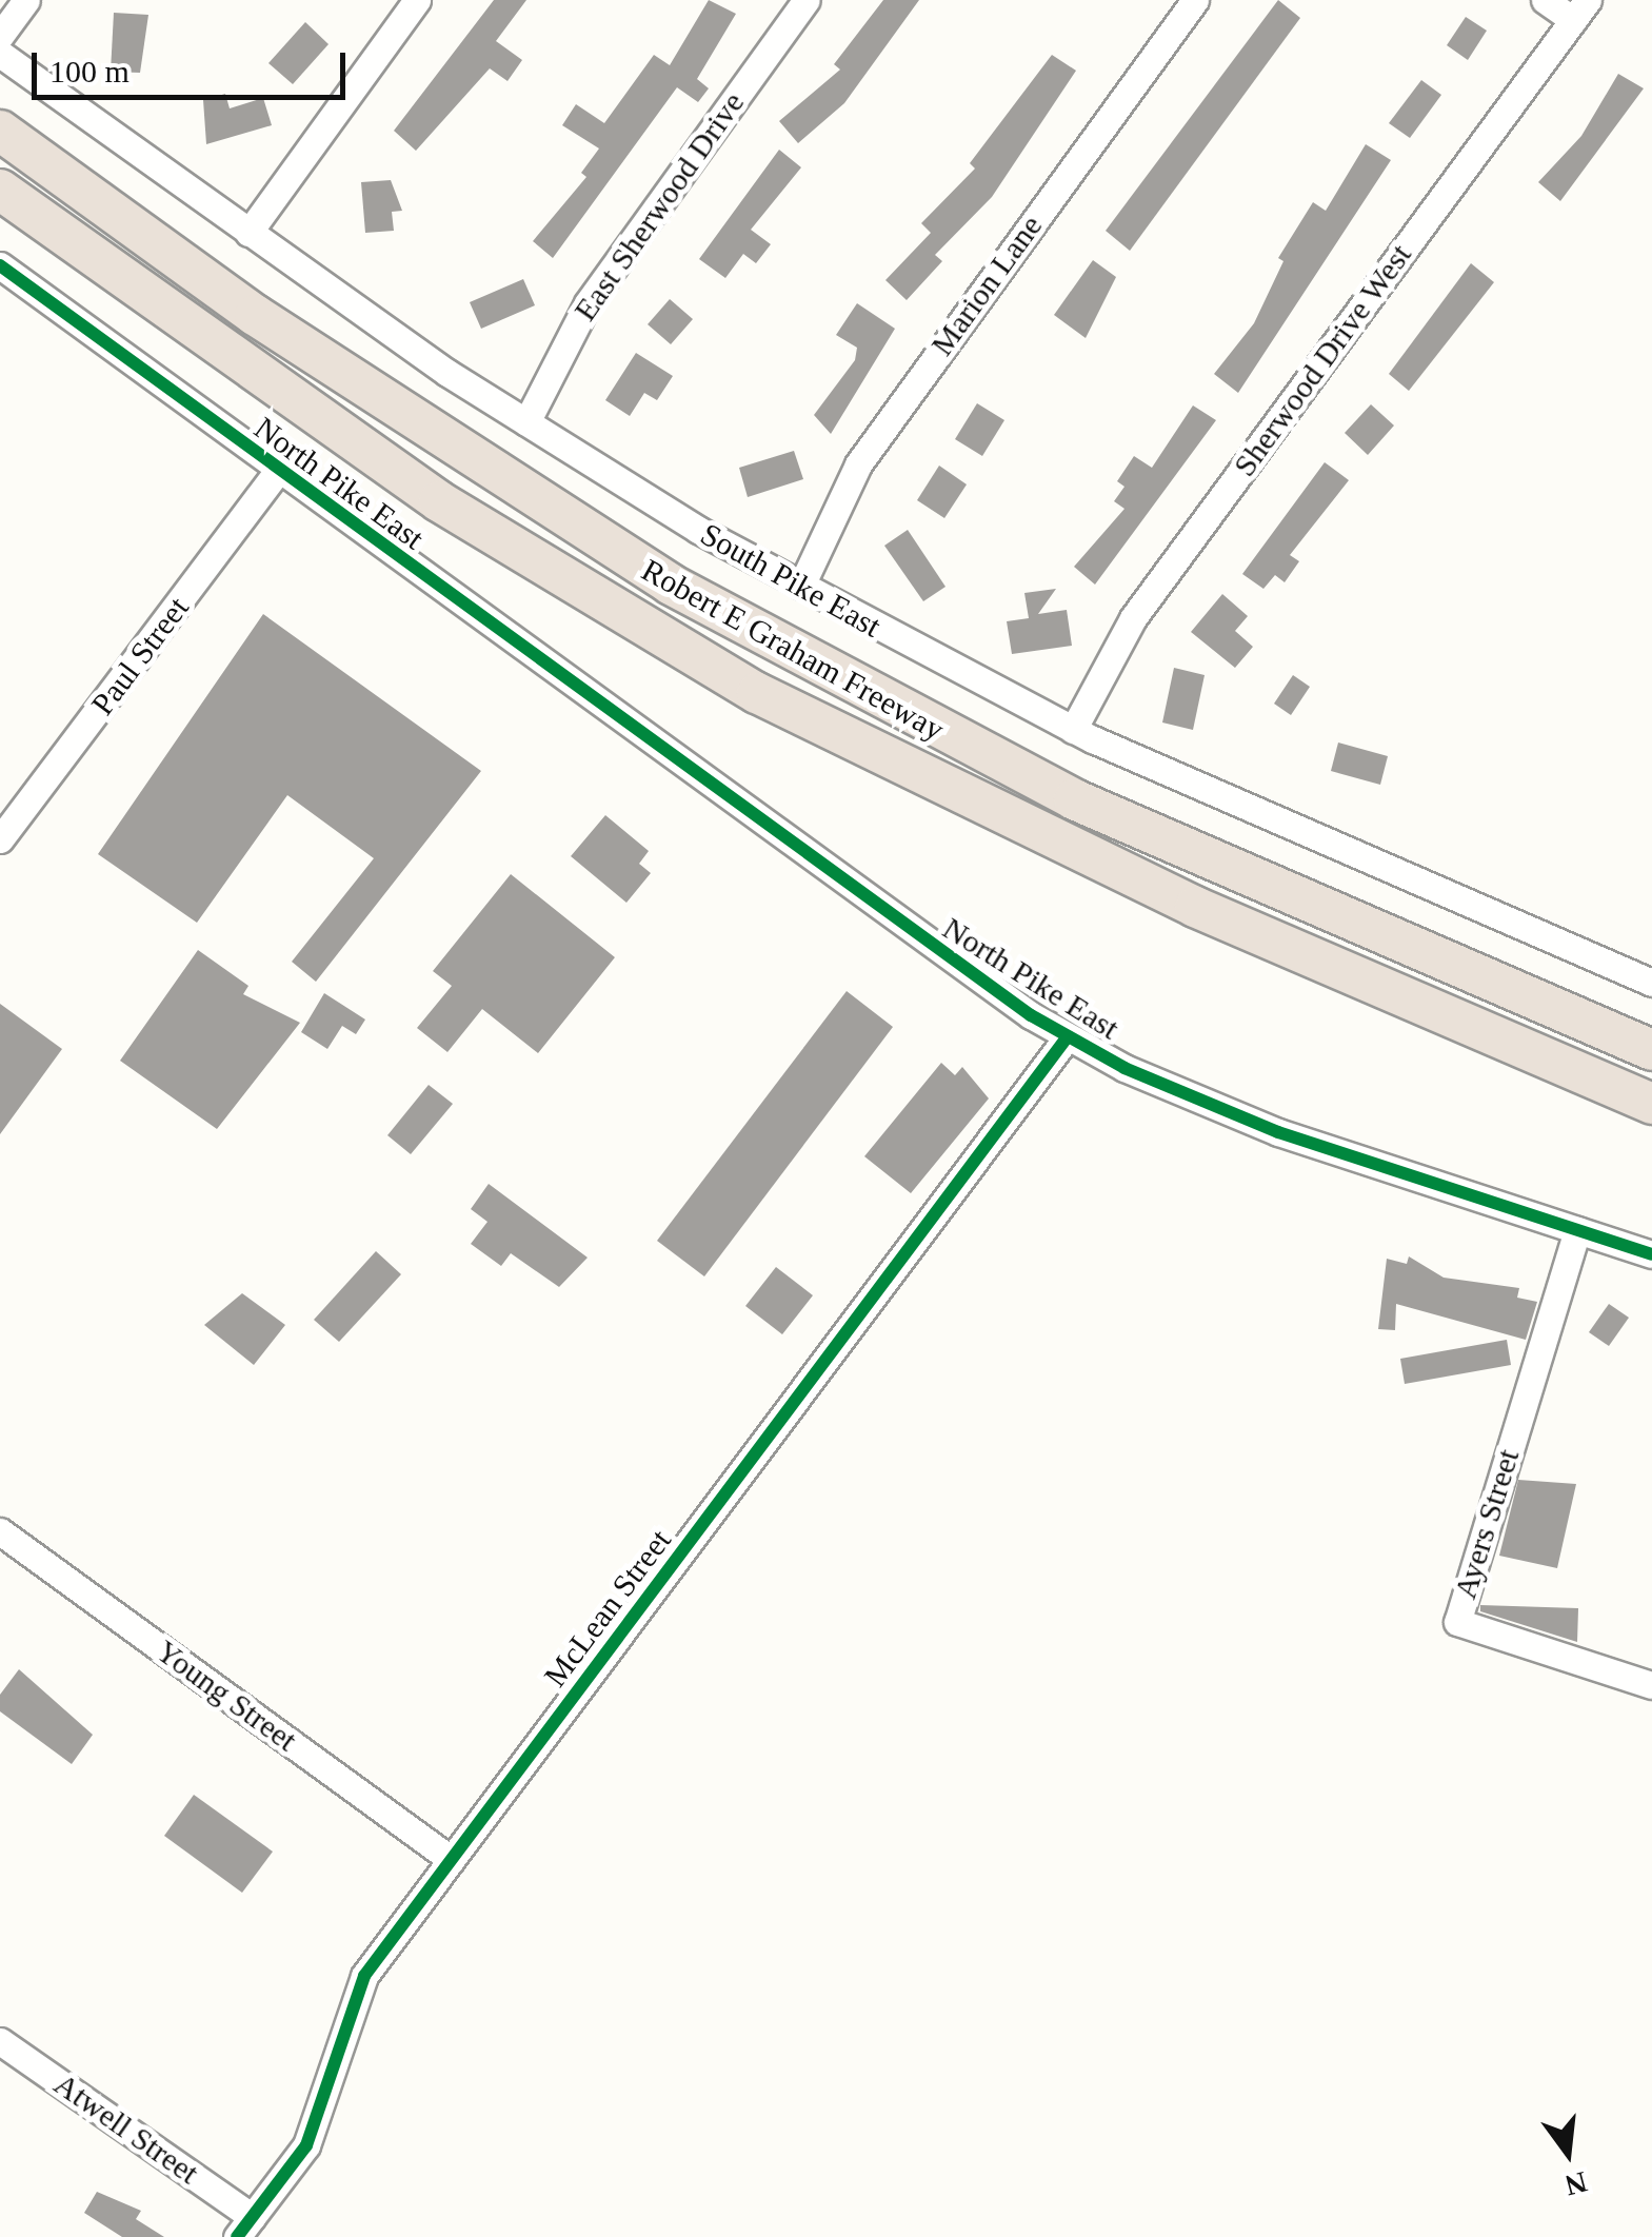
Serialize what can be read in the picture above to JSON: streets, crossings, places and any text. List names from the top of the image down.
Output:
{
  "streets": {
    "highway": ["Robert E Graham Freeway"],
    "street": [
      "East Sherwood Drive",
      "Marion Lane",
      "Sherwood Drive West",
      "North Pike East",
      "South Pike East",
      "Paul Street",
      "Ayers Street",
      "McLean Street",
      "Young Street",
      "Atwell Street"
    ]
  },
  "crossings": [
    ["East Sherwood Drive", "South Pike East"],
    ["Marion Lane", "South Pike East"],
    ["Sherwood Drive West", "South Pike East"],
    ["North Pike East", "Paul Street"],
    ["North Pike East", "Ayers Street"],
    ["North Pike East", "McLean Street"],
    ["McLean Street", "Young Street"],
    ["McLean Street", "Atwell Street"]
  ],
  "scale_bar": "100 m",
  "north": "bottom"
}
